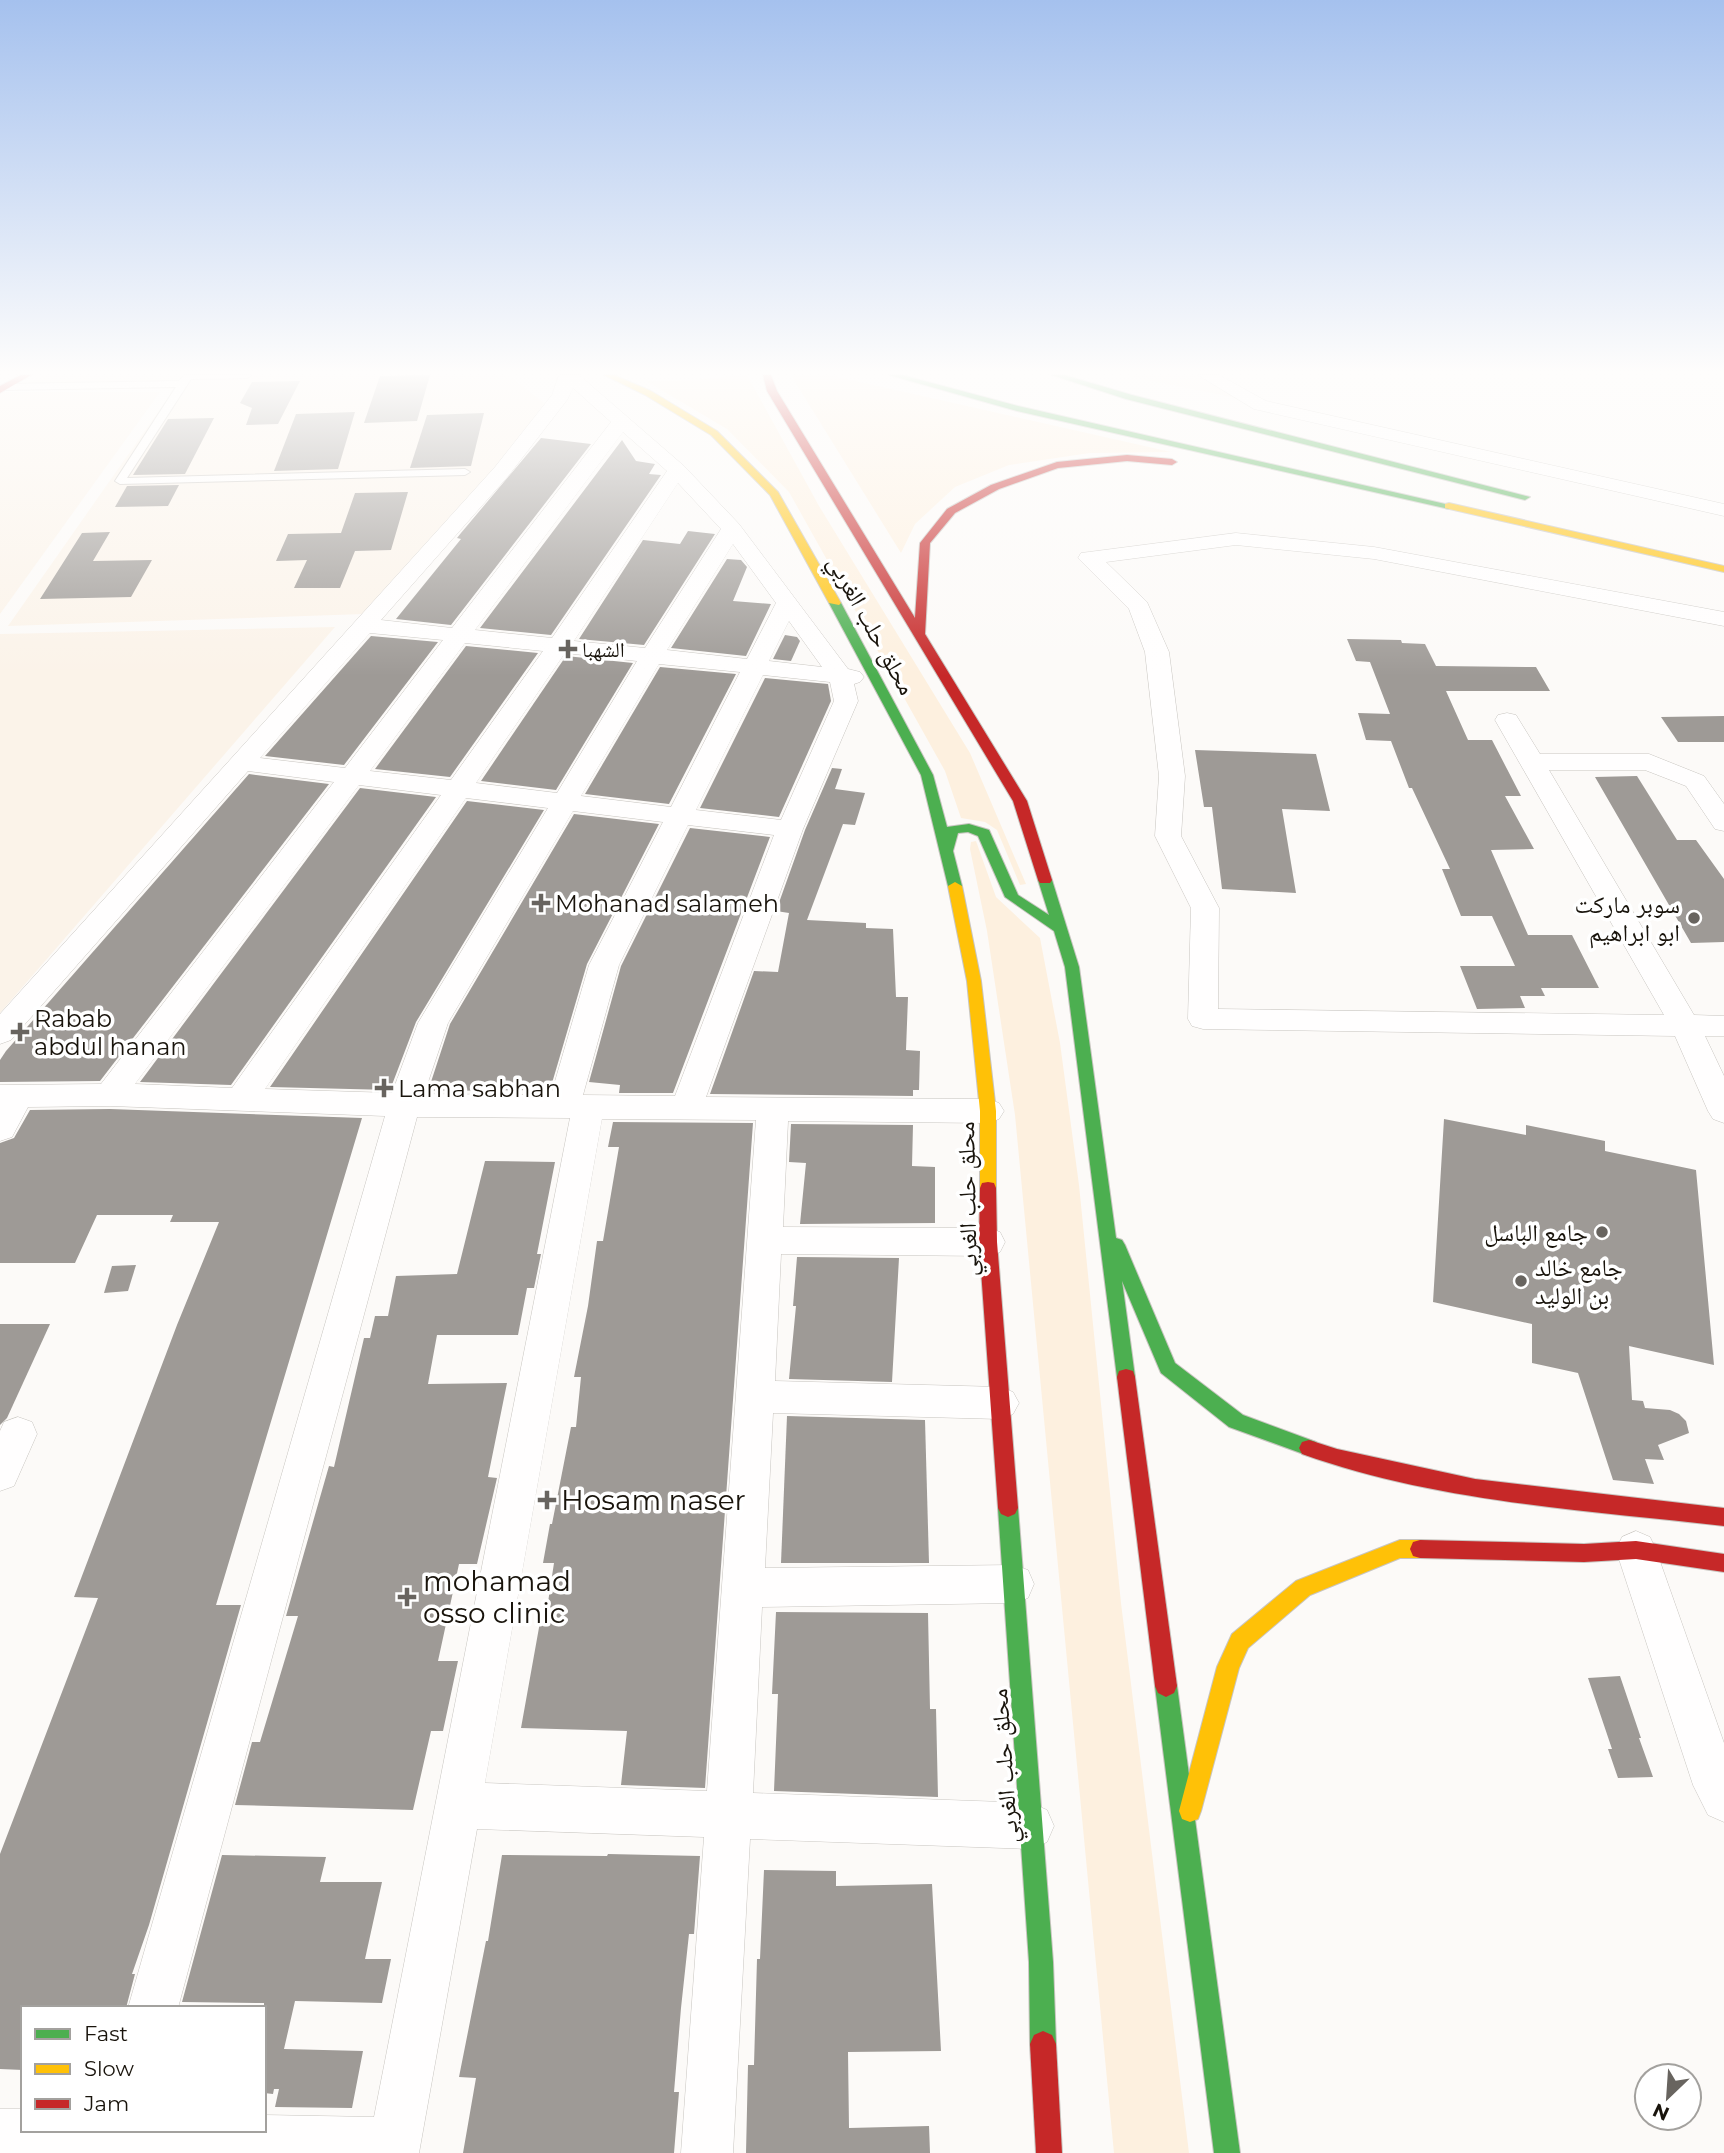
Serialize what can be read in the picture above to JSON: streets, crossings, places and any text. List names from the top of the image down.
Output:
{
  "streets": {
    "main road": ["محلق حلب الغربي"]
  },
  "places": {
    "health": [
      "الشهبا",
      "Mohanad salameh",
      "Rabab abdul hanan",
      "Lama sabhan",
      "Hosam naser",
      "mohamad osso clinic"
    ],
    "other": ["سوبر ماركت ابو ابراهيم", "جامع الباسل", "جامع خالد بن الوليد"]
  },
  "legend": ["Fast", "Slow", "Jam"],
  "north": "bottom left"
}
